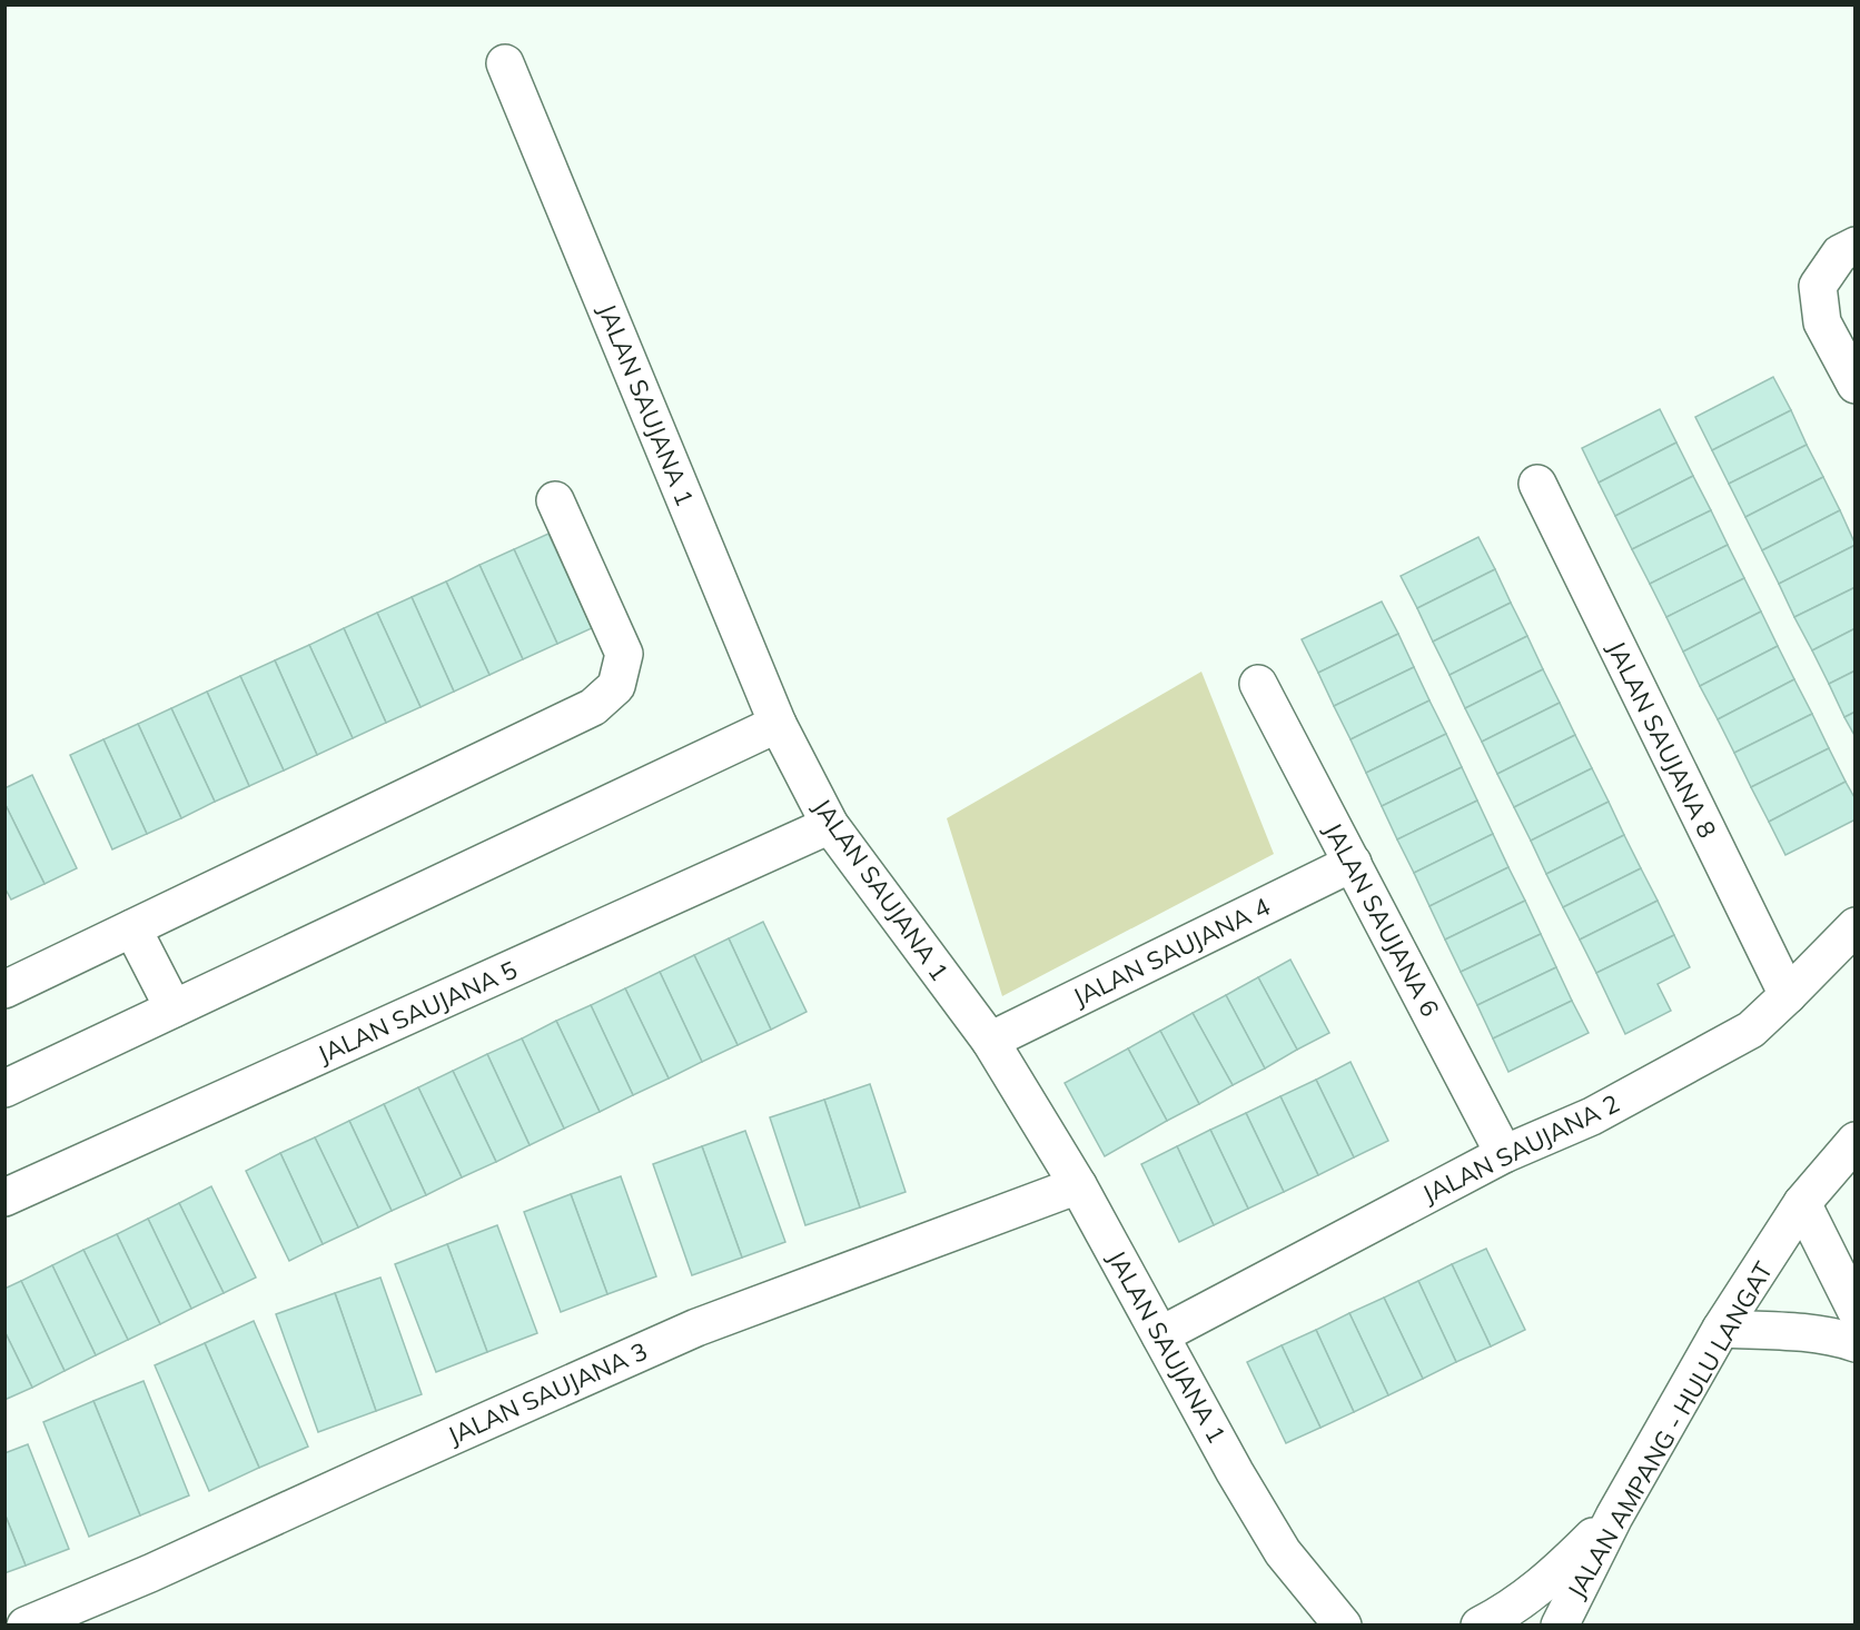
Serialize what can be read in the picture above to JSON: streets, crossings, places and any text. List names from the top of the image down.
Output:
{
  "streets": {
    "street": [
      "JALAN SAUJANA 1",
      "JALAN SAUJANA 8",
      "JALAN SAUJANA 6",
      "JALAN SAUJANA 4",
      "JALAN SAUJANA 5",
      "JALAN SAUJANA 2",
      "JALAN SAUJANA 3",
      "JALAN AMPANG - HULU LANGAT"
    ]
  },
  "crossings": [
    ["JALAN SAUJANA 1", "JALAN SAUJANA 4"],
    ["JALAN SAUJANA 1", "JALAN SAUJANA 5"],
    ["JALAN SAUJANA 1", "JALAN SAUJANA 2"],
    ["JALAN SAUJANA 1", "JALAN SAUJANA 3"],
    ["JALAN SAUJANA 8", "JALAN SAUJANA 2"],
    ["JALAN SAUJANA 6", "JALAN SAUJANA 4"],
    ["JALAN SAUJANA 6", "JALAN SAUJANA 2"]
  ]
}
